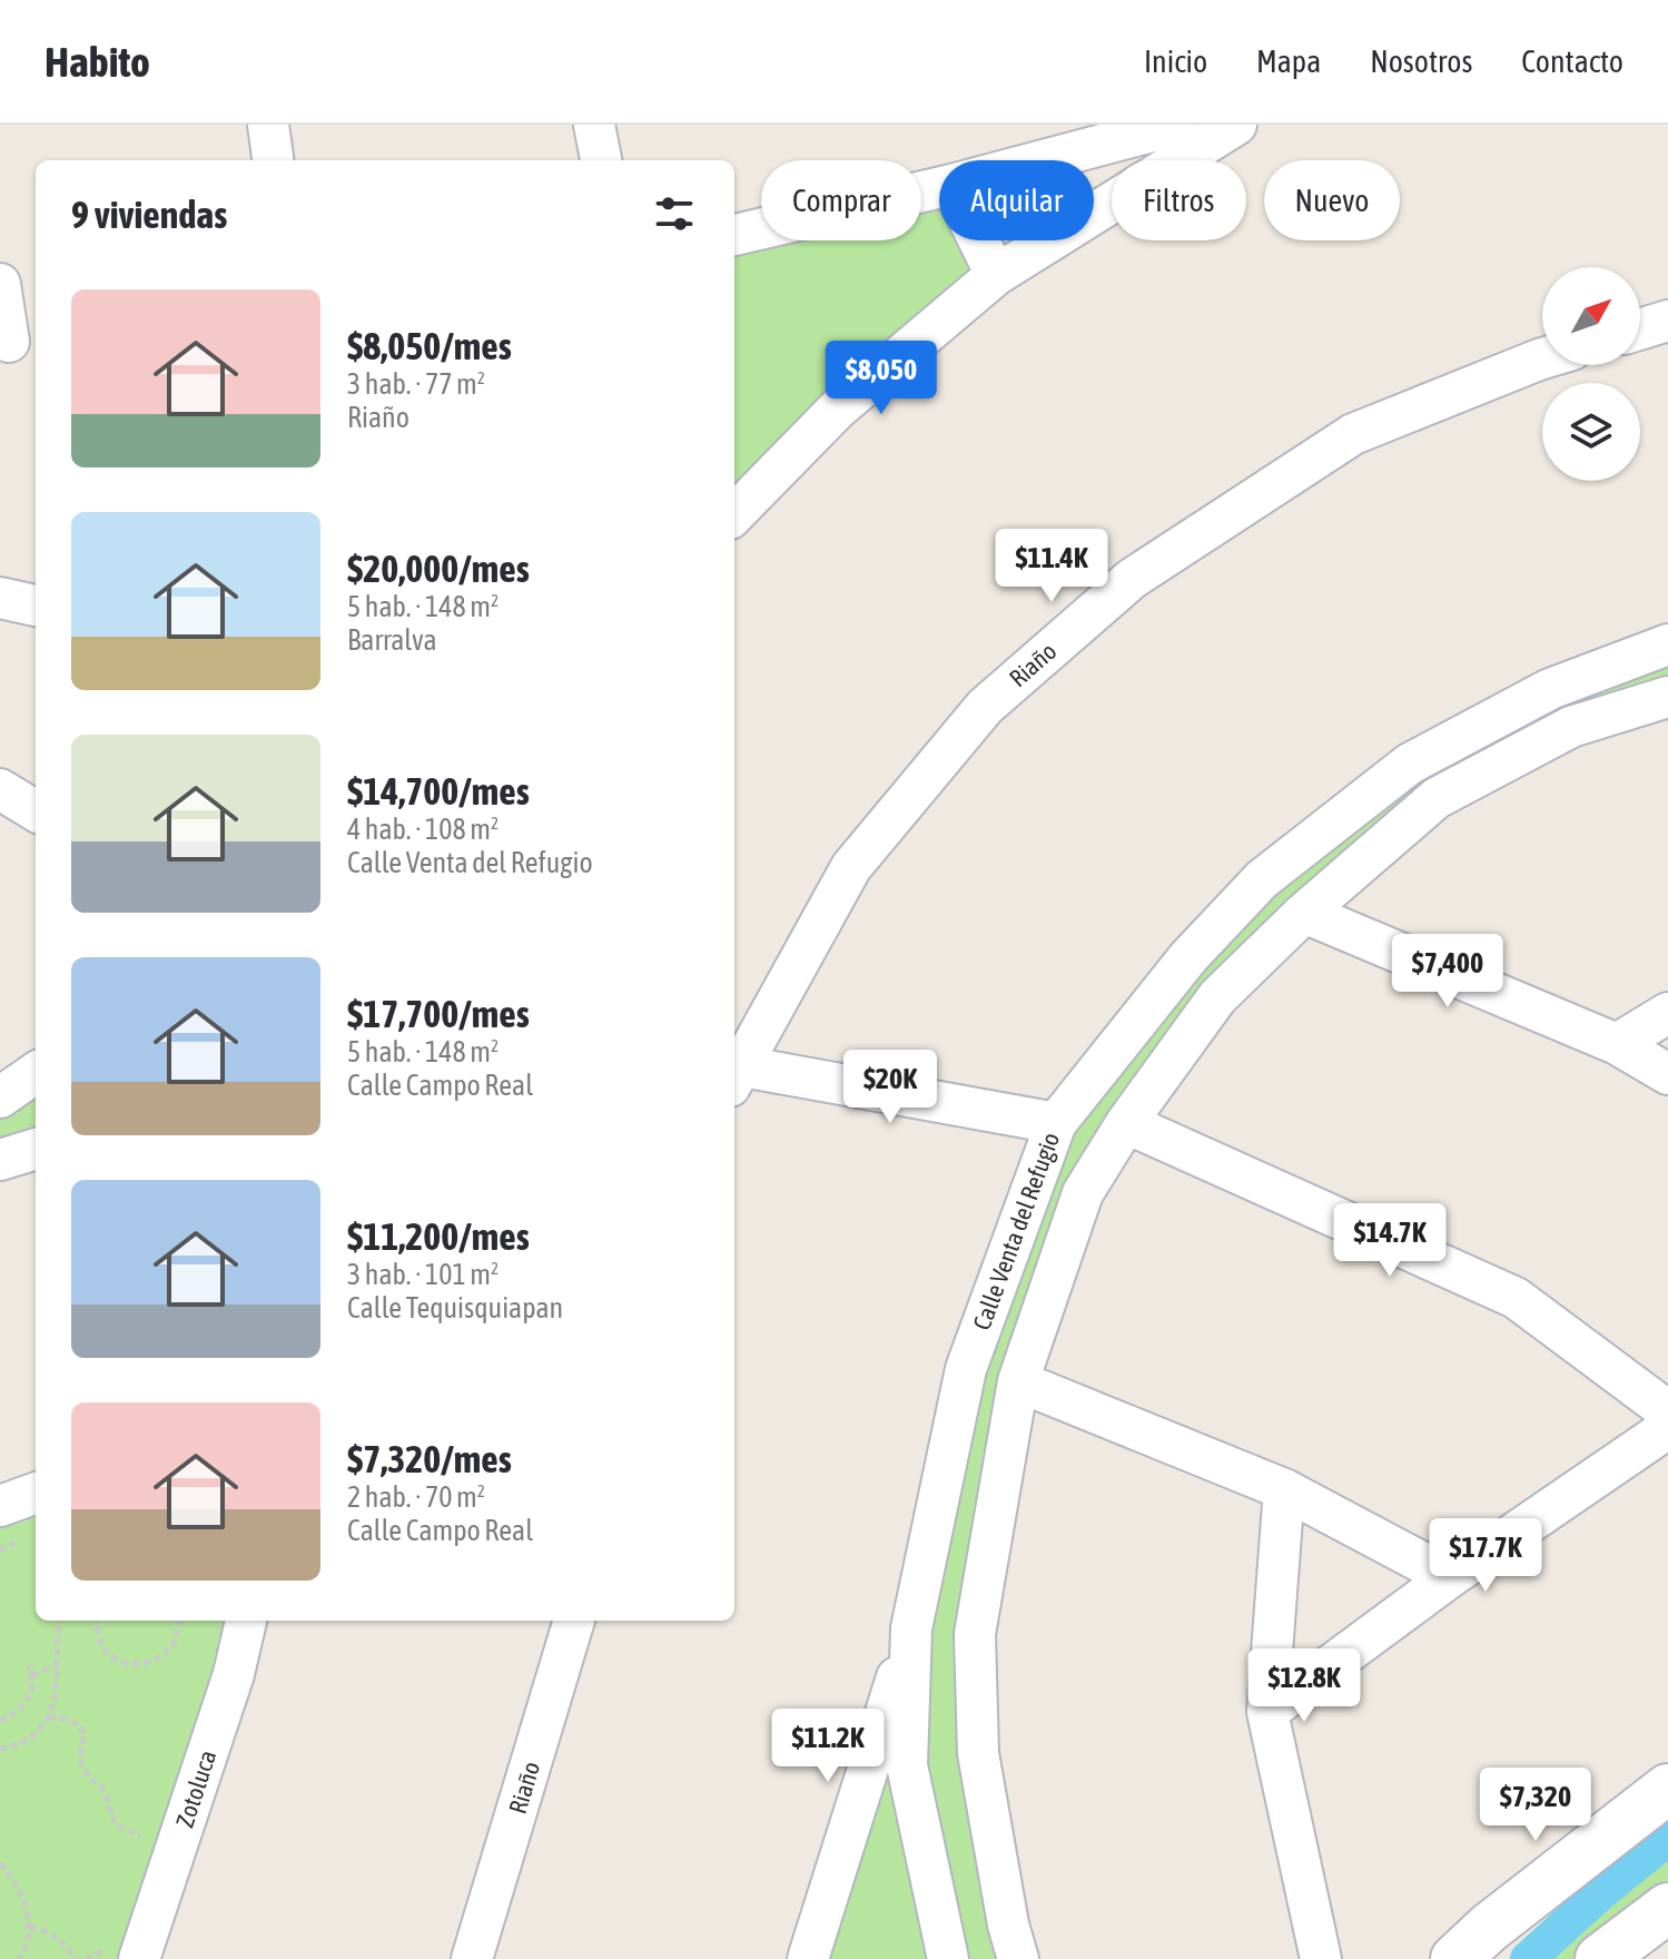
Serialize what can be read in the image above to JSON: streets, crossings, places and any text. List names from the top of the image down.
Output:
{
  "streets": {
    "street": ["Riaño", "Calle Venta del Refugio", "Zotoluca"]
  },
  "north": "top right",
  "page": {
    "header": "Habito",
    "nav": [
      "Inicio",
      "Mapa",
      "Nosotros",
      "Contacto"
    ],
    "chip": [
      "Comprar",
      "Alquilar",
      "Filtros",
      "Nuevo"
    ],
    "heading": "9 viviendas",
    "list": [
      {
        "name": "$8,050/mes",
        "note": "3 hab. · 77 m² · Riaño"
      },
      {
        "name": "$20,000/mes",
        "note": "5 hab. · 148 m² · Barralva"
      },
      {
        "name": "$14,700/mes",
        "note": "4 hab. · 108 m² · Calle Venta del Refugio"
      },
      {
        "name": "$17,700/mes",
        "note": "5 hab. · 148 m² · Calle Campo Real"
      },
      {
        "name": "$11,200/mes",
        "note": "3 hab. · 101 m² · Calle Tequisquiapan"
      },
      {
        "name": "$7,320/mes",
        "note": "2 hab. · 70 m² · Calle Campo Real"
      }
    ],
    "price": [
      "$8,050",
      "$11.4K",
      "$7,400",
      "$20K",
      "$14.7K",
      "$17.7K",
      "$12.8K",
      "$11.2K",
      "$7,320"
    ]
  }
}
